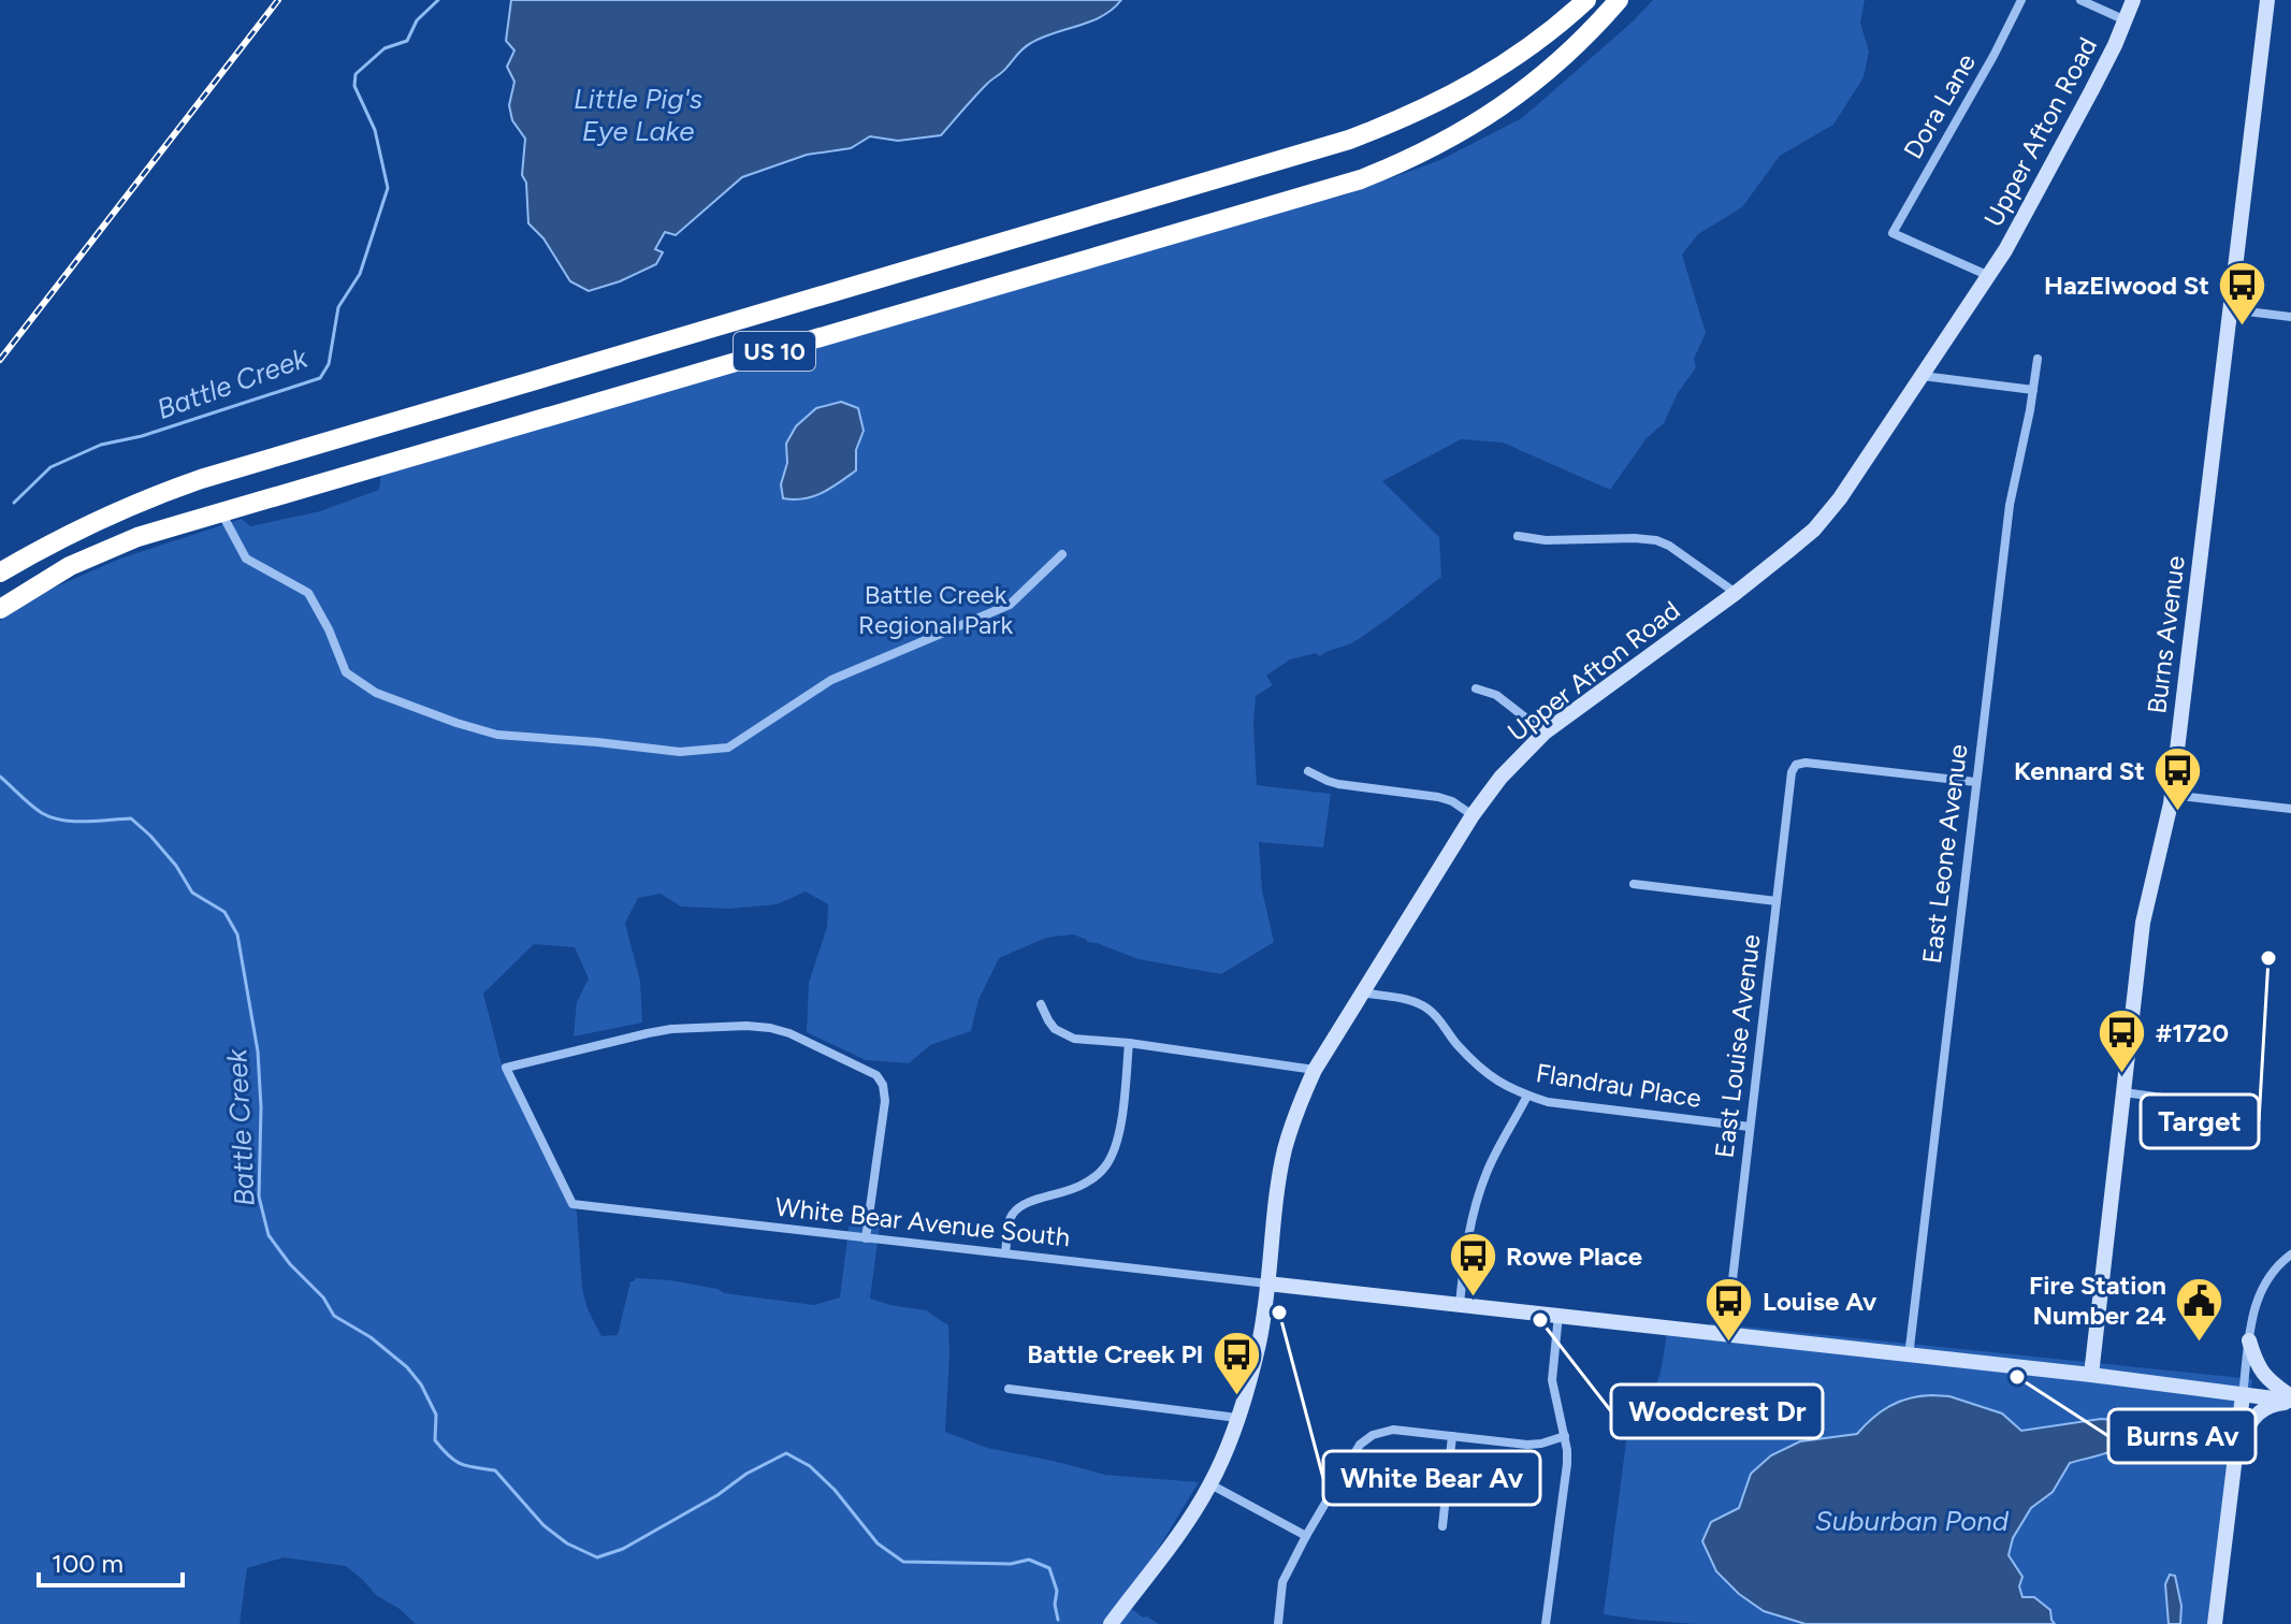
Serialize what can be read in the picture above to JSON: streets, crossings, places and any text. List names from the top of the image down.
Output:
{
  "streets": {
    "highway": ["US 10"],
    "street": [
      "Dora Lane",
      "Upper Afton Road",
      "Burns Avenue",
      "East Leone Avenue",
      "East Louise Avenue",
      "Flandrau Place",
      "White Bear Avenue South"
    ]
  },
  "crossings": [
    ["Dora Lane", "Upper Afton Road"],
    ["Upper Afton Road", "Flandrau Place"],
    ["Upper Afton Road", "White Bear Avenue South"],
    ["East Leone Avenue", "East Louise Avenue"],
    ["East Louise Avenue", "Flandrau Place"]
  ],
  "water": ["Little Pig's Eye Lake", "Battle Creek", "Suburban Pond"],
  "parks": ["Battle Creek Regional Park"],
  "places": {
    "bus stop": [
      "HazElwood St",
      "Kennard St",
      "#1720",
      "Rowe Place",
      "Louise Av",
      "Battle Creek Pl"
    ],
    "other": [
      "Target",
      "White Bear Av",
      "Woodcrest Dr",
      "Burns Av"
    ],
    "public building": ["Fire Station Number 24"]
  },
  "scale_bar": "100 m"
}
